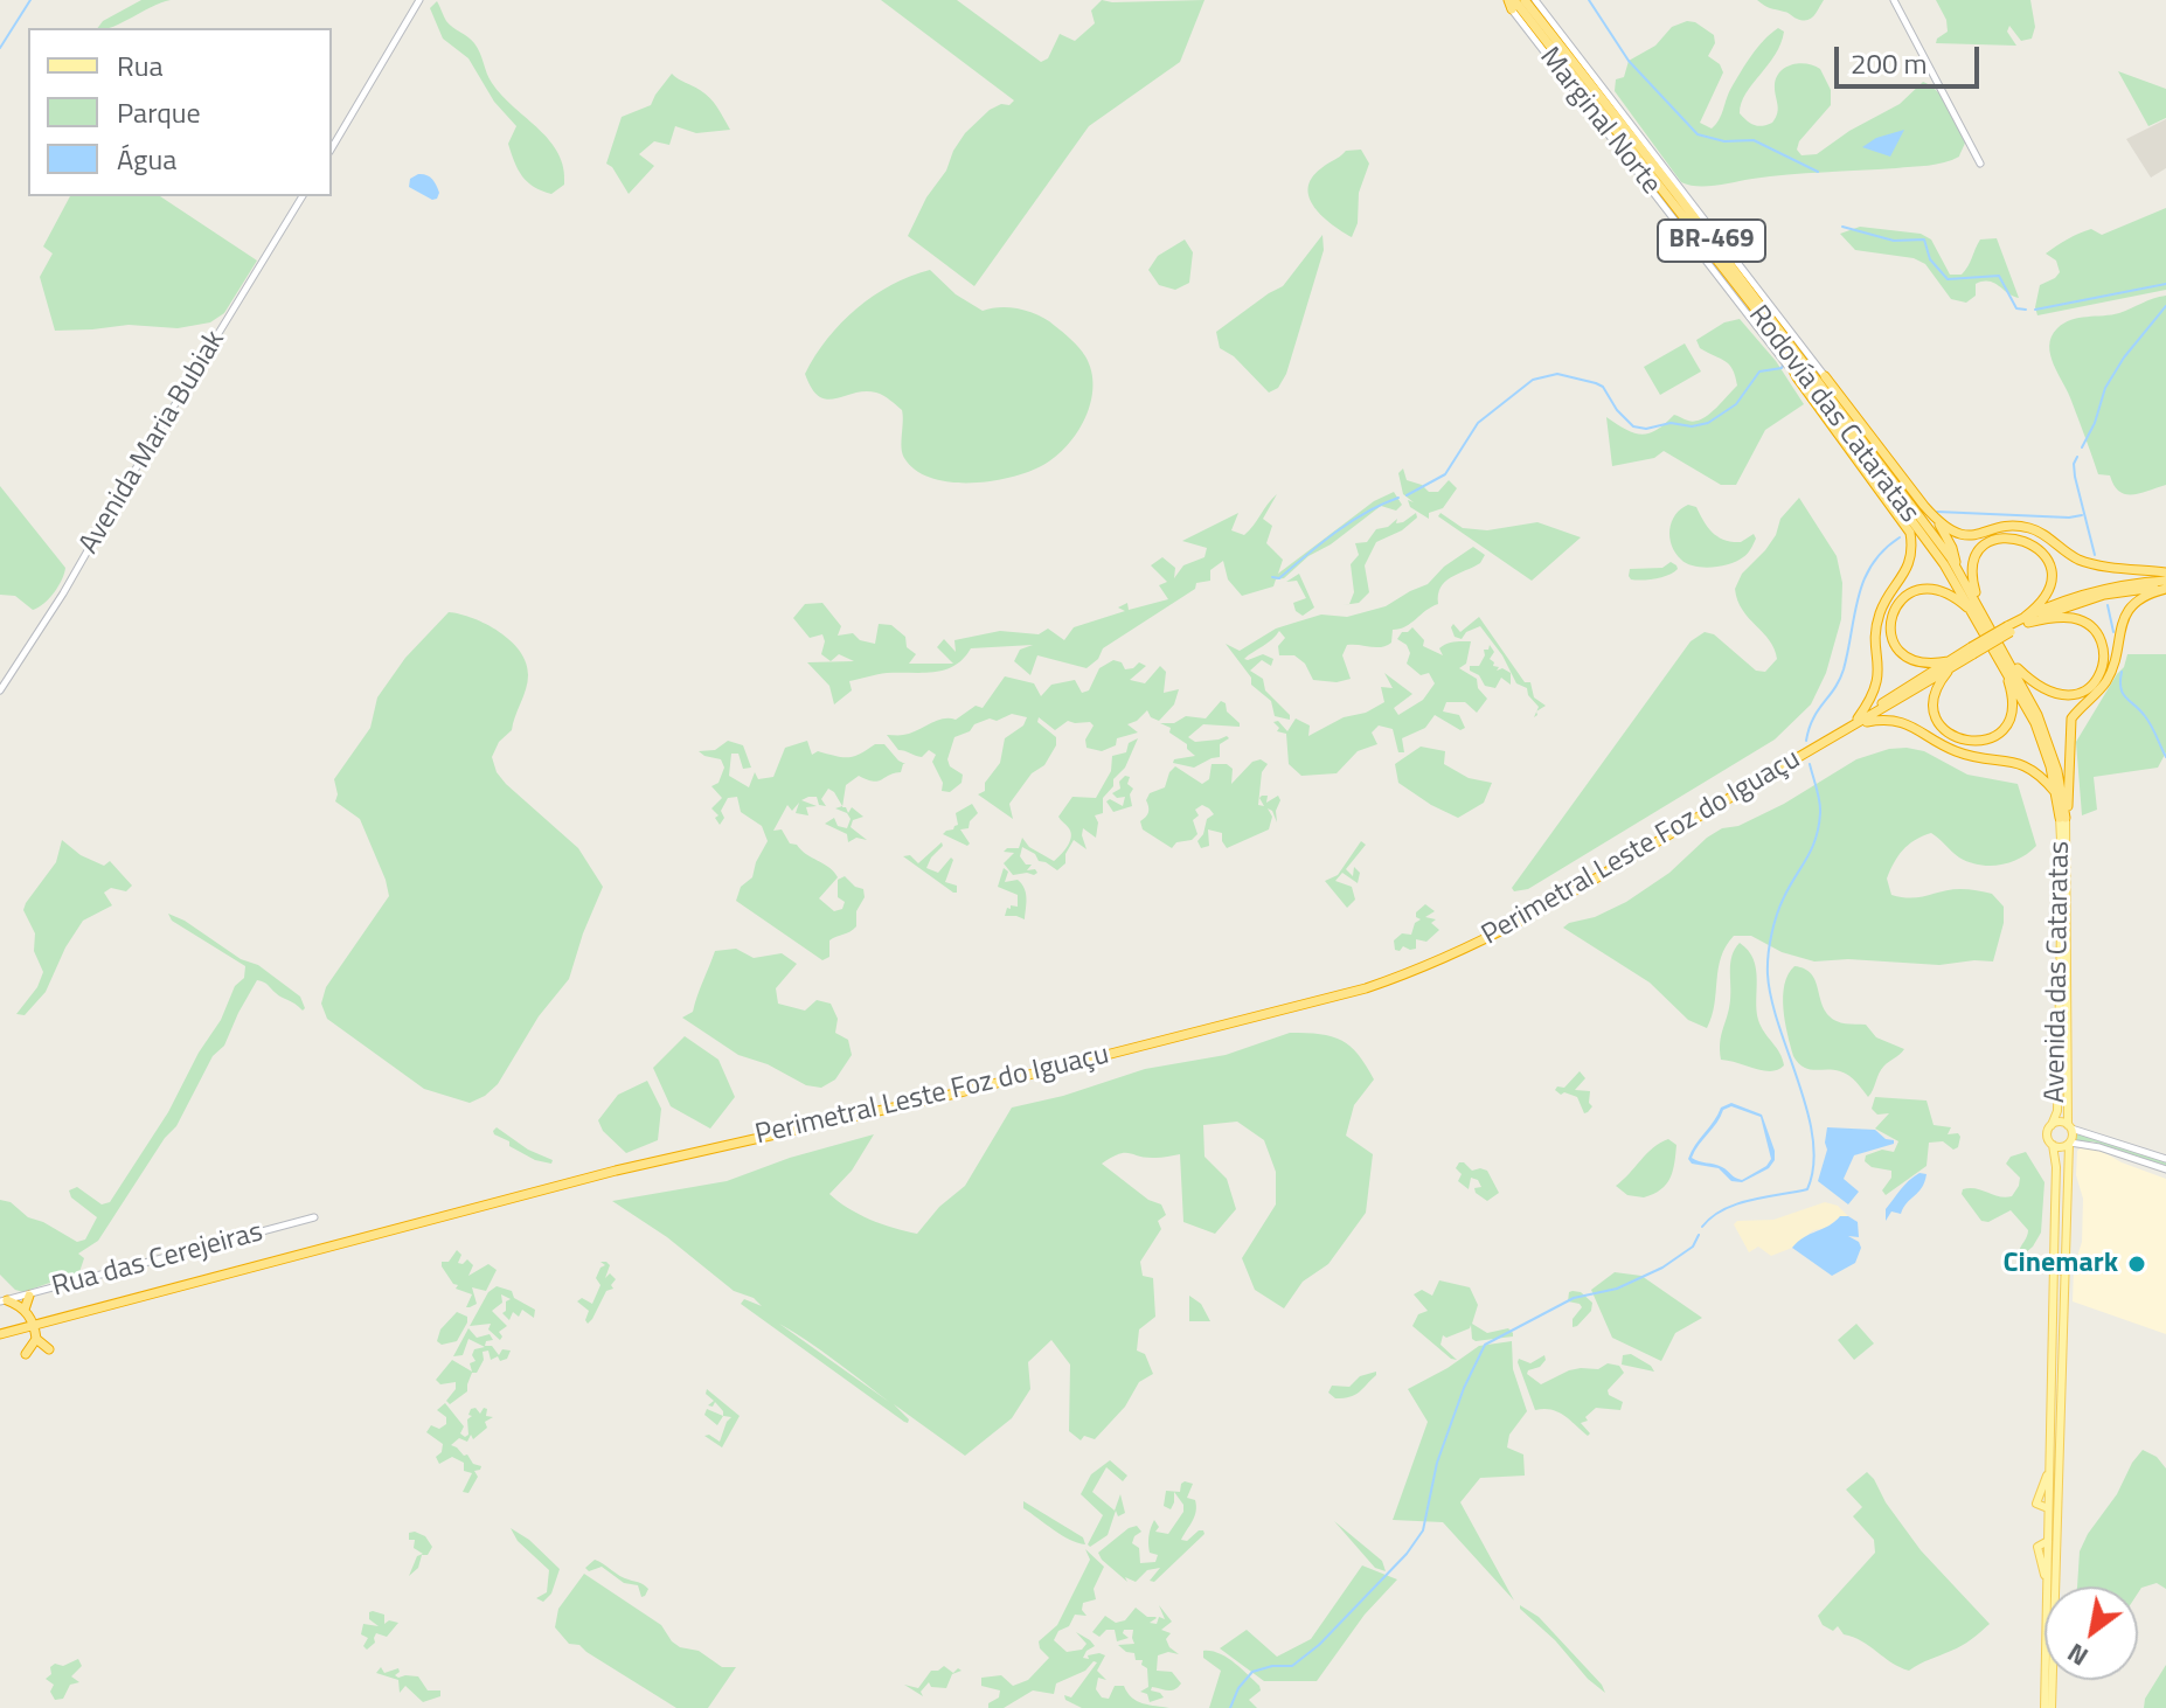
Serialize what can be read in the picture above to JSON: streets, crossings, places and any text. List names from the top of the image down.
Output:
{
  "streets": {
    "highway": ["BR-469", "Rodovía das Cataratas", "Perimetral Leste Foz do Iguaçu"],
    "main road": ["Avenida das Cataratas"],
    "street": ["Marginal Norte", "Avenida Maria Bubiak", "Rua das Cerejeiras"]
  },
  "crossings": [
    ["Marginal Norte", "Rodovía das Cataratas"],
    ["Rodovía das Cataratas", "Avenida das Cataratas"]
  ],
  "places": ["Cinemark"],
  "legend": ["Rua", "Parque", "Água"],
  "scale_bar": "200 m",
  "north": "bottom left"
}
